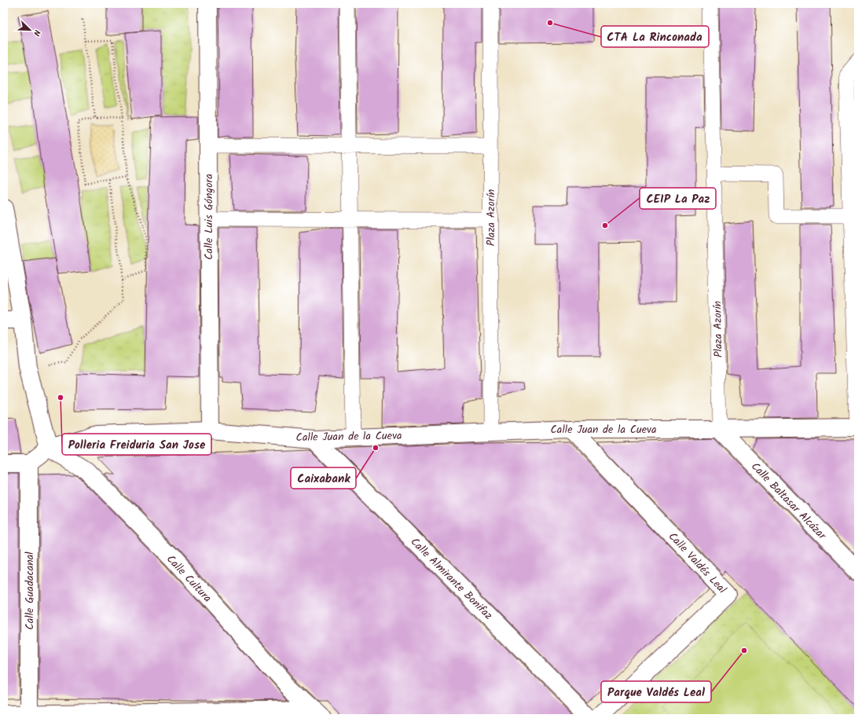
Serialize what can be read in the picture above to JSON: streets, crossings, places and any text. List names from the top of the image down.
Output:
{
  "streets": {
    "street": [
      "Calle Luis Góngora",
      "Plaza Azorín",
      "Calle Juan de la Cueva",
      "Calle Baltasar Alcázar",
      "Calle Valdés Leal",
      "Calle Cultura",
      "Calle Almirante Bonifaz",
      "Calle Guadacanal"
    ]
  },
  "crossings": [
    ["Calle Luis Góngora", "Calle Juan de la Cueva"],
    ["Plaza Azorín", "Calle Juan de la Cueva"],
    ["Plaza Azorín", "Calle Baltasar Alcázar"],
    ["Calle Juan de la Cueva", "Calle Baltasar Alcázar"],
    ["Calle Juan de la Cueva", "Calle Valdés Leal"],
    ["Calle Juan de la Cueva", "Calle Cultura"],
    ["Calle Juan de la Cueva", "Calle Almirante Bonifaz"]
  ],
  "places": [
    "CTA La Rinconada",
    "CEIP La Paz",
    "Polleria Freiduria San Jose",
    "Caixabank",
    "Parque Valdés Leal"
  ],
  "north": "bottom right"
}
